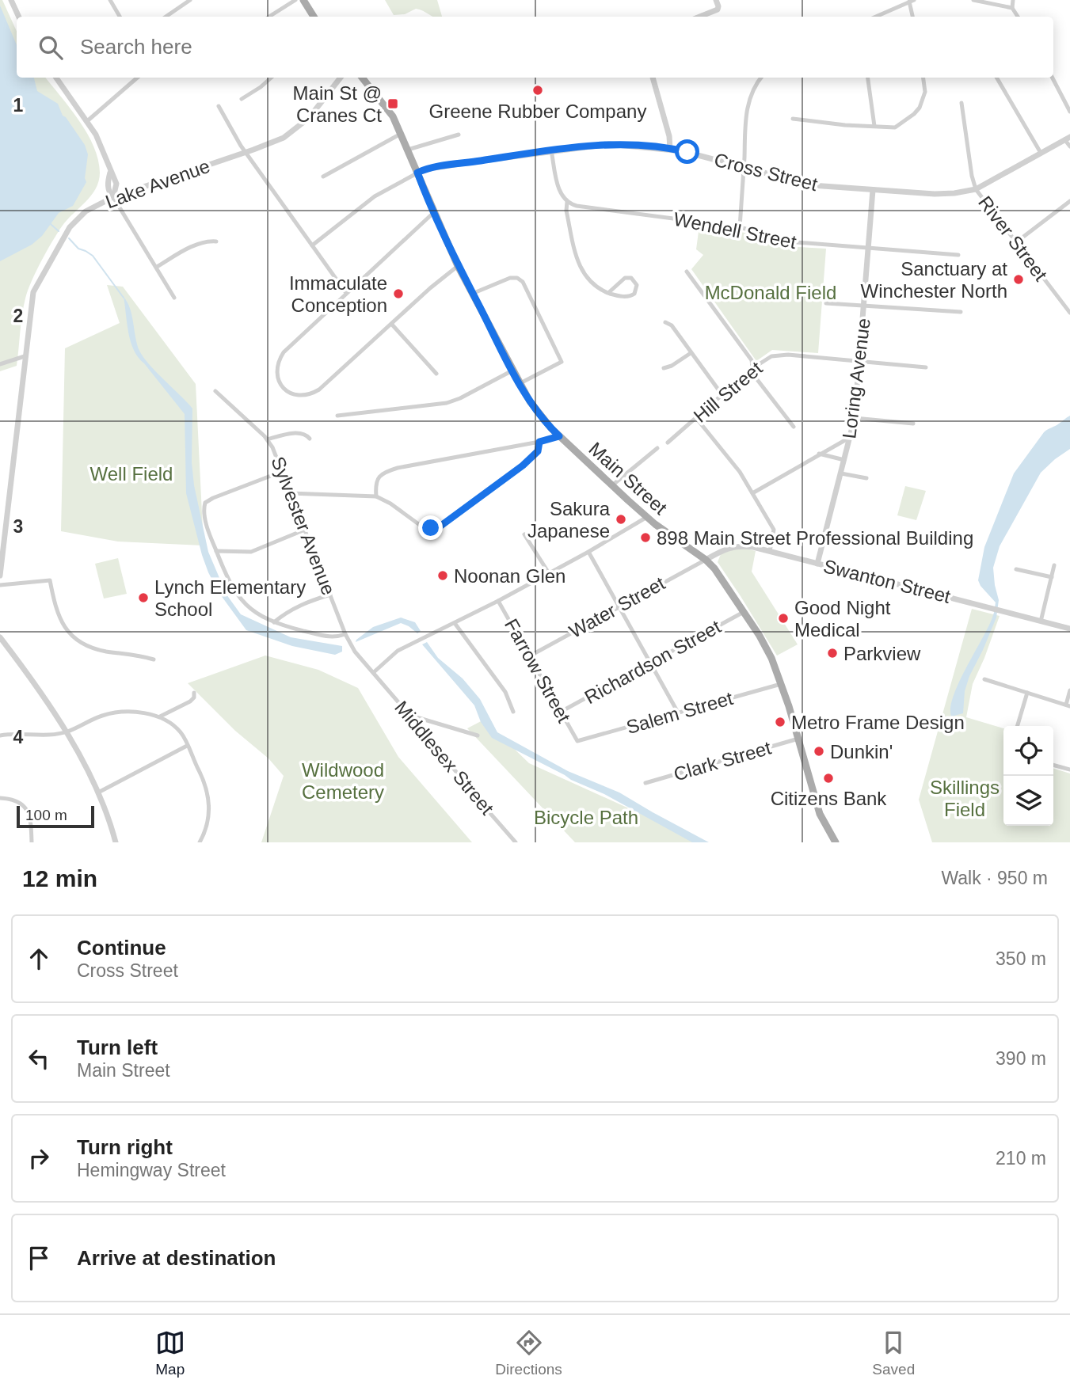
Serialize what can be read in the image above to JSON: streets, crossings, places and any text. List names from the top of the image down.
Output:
{
  "streets": {
    "main road": ["Main Street"],
    "street": [
      "Cross Street",
      "Lake Avenue",
      "Wendell Street",
      "River Street",
      "Loring Avenue",
      "Hill Street",
      "Sylvester Avenue",
      "Swanton Street",
      "Water Street",
      "Richardson Street",
      "Farrow Street",
      "Salem Street",
      "Middlesex Street",
      "Clark Street"
    ]
  },
  "crossings": [
    ["Cross Street", "River Street"],
    ["Cross Street", "Loring Avenue"],
    ["Cross Street", "Main Street"],
    ["Wendell Street", "Loring Avenue"],
    ["Loring Avenue", "Hill Street"],
    ["Loring Avenue", "Swanton Street"],
    ["Main Street", "Swanton Street"],
    ["Main Street", "Water Street"],
    ["Main Street", "Richardson Street"],
    ["Main Street", "Salem Street"],
    ["Main Street", "Clark Street"],
    ["Sylvester Avenue", "Middlesex Street"],
    ["Swanton Street", "Water Street"],
    ["Water Street", "Farrow Street"],
    ["Richardson Street", "Farrow Street"],
    ["Farrow Street", "Salem Street"]
  ],
  "parks": [
    "McDonald Field",
    "Well Field",
    "Wildwood Cemetery",
    "Skillings Field",
    "Bicycle Path"
  ],
  "places": {
    "other": [
      "Greene Rubber Company",
      "Sanctuary at Winchester North",
      "Immaculate Conception",
      "Sakura Japanese",
      "898 Main Street Professional Building",
      "Noonan Glen",
      "Lynch Elementary School",
      "Good Night Medical",
      "Parkview",
      "Metro Frame Design",
      "Dunkin'",
      "Citizens Bank"
    ],
    "transit": ["Main St @ Cranes Ct"]
  },
  "scale_bar": "100 m",
  "page": {
    "search": "Search here",
    "scale": "100 m",
    "heading": ["12 min", "Walk · 950 m"],
    "list": [
      ["Continue", "Cross Street", "350 m"],
      ["Turn left", "Main Street", "390 m"],
      ["Turn right", "Hemingway Street", "210 m"],
      "Arrive at destination"
    ],
    "nav": ["Map", "Directions", "Saved"]
  },
  "grid": {
    "rows": [
      "1",
      "2",
      "3",
      "4"
    ]
  }
}
